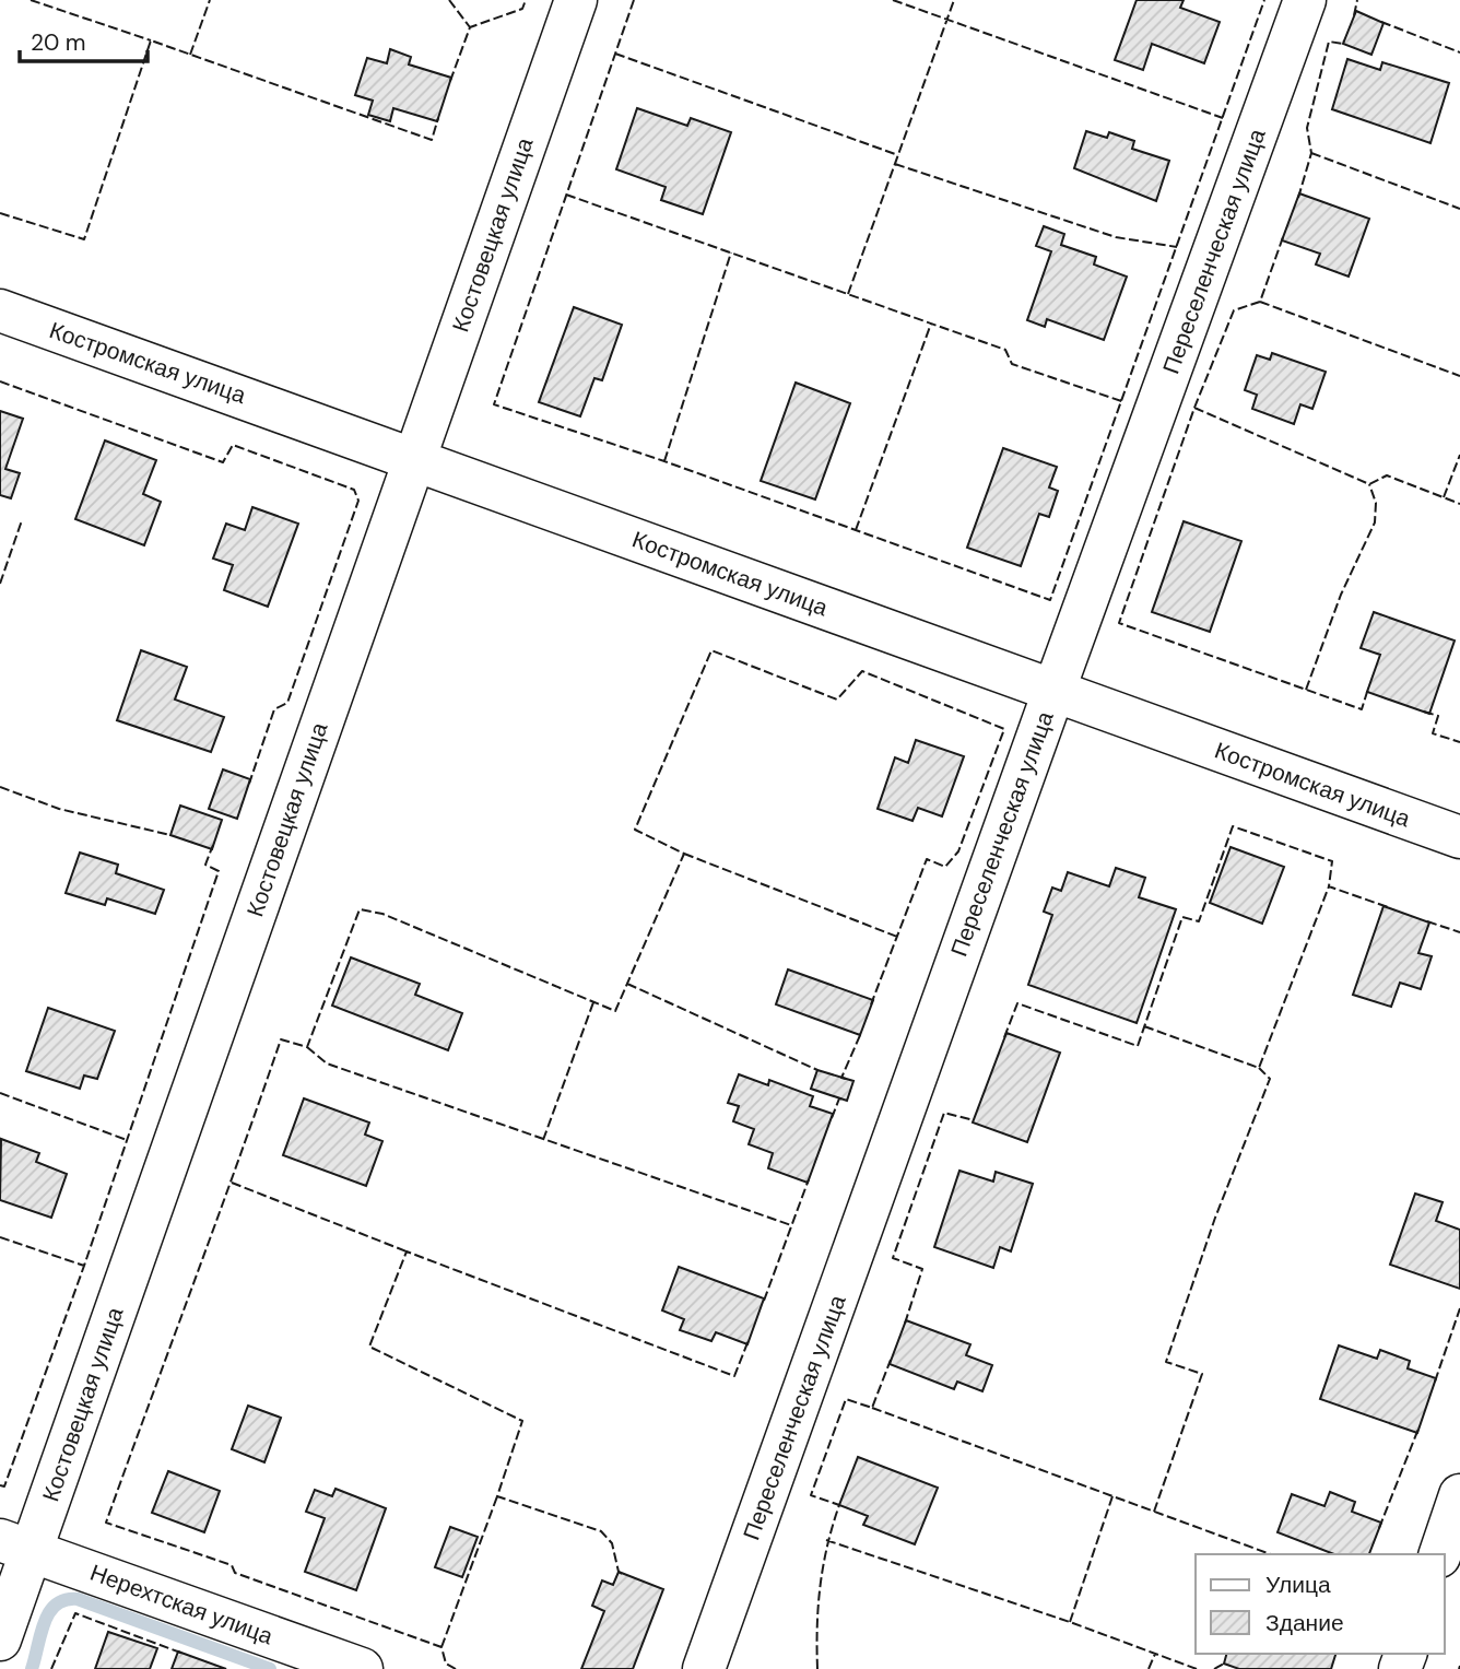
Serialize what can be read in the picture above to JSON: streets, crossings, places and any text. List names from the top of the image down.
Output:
{
  "streets": {
    "street": [
      "Костовецкая улица",
      "Переселенческая улица",
      "Костромская улица",
      "Нерехтская улица"
    ]
  },
  "crossings": [
    ["Костовецкая улица", "Костромская улица"],
    ["Костовецкая улица", "Нерехтская улица"],
    ["Переселенческая улица", "Костромская улица"]
  ],
  "legend": ["Улица", "Здание"],
  "scale_bar": "20 m"
}
